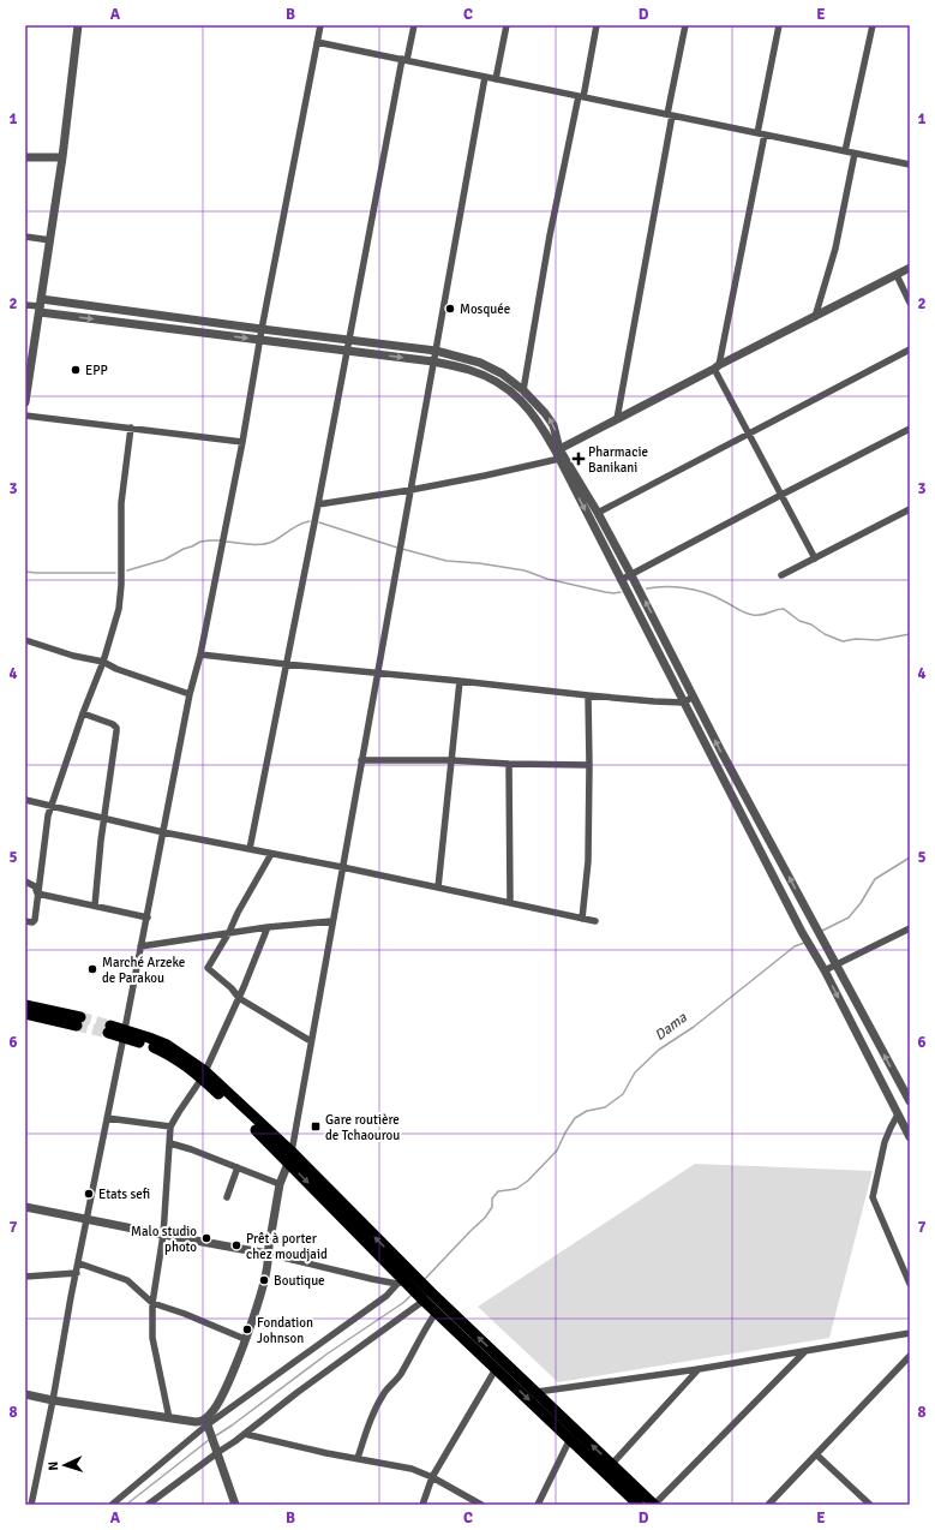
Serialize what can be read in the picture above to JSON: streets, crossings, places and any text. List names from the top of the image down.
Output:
{
  "water": ["Dama"],
  "places": {
    "other": [
      "Mosquée",
      "EPP",
      "Marché Arzeke de Parakou",
      "Etats sefi",
      "Malo studio photo",
      "Prêt à porter chez moudjaid",
      "Boutique",
      "Fondation Johnson"
    ],
    "health": ["Pharmacie Banikani"],
    "transit": ["Gare routière de Tchaourou"]
  },
  "north": "left",
  "grid": {
    "columns": [
      "A",
      "B",
      "C",
      "D",
      "E"
    ],
    "rows": [
      "1",
      "2",
      "3",
      "4",
      "5",
      "6",
      "7",
      "8"
    ]
  }
}
